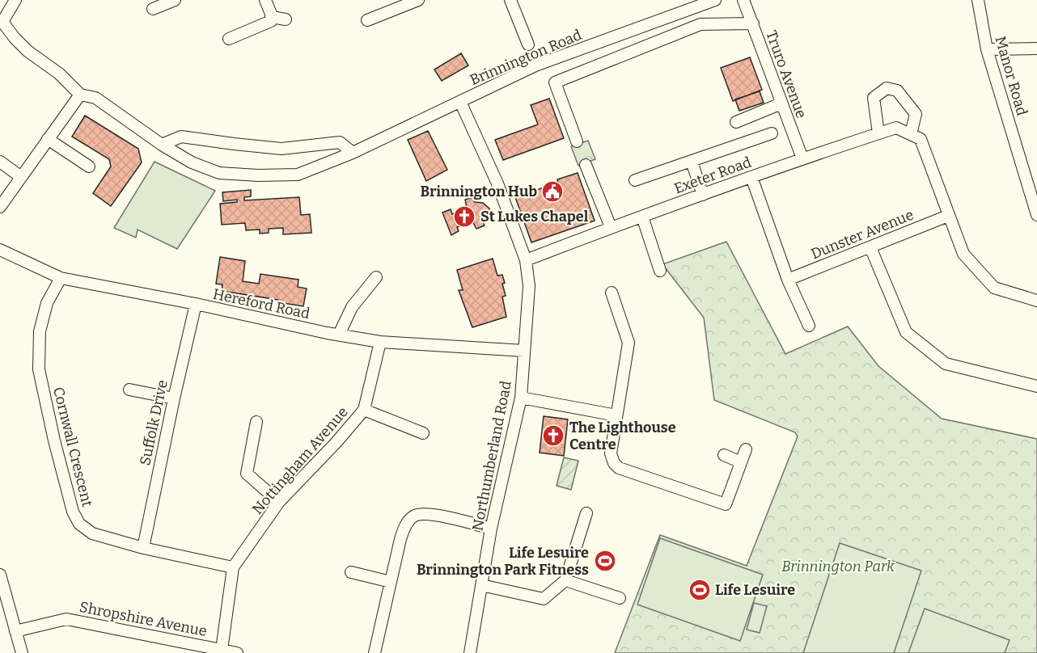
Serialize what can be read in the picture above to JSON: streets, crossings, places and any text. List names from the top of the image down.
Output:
{
  "streets": {
    "street": [
      "Brinnington Road",
      "Truro Avenue",
      "Manor Road",
      "Exeter Road",
      "Dunster Avenue",
      "Hereford Road",
      "Suffolk Drive",
      "Cornwall Crescent",
      "Northumberland Road",
      "Nottingham Avenue",
      "Shropshire Avenue"
    ]
  },
  "crossings": [
    ["Brinnington Road", "Northumberland Road"],
    ["Truro Avenue", "Exeter Road"],
    ["Exeter Road", "Northumberland Road"],
    ["Hereford Road", "Suffolk Drive"],
    ["Hereford Road", "Cornwall Crescent"],
    ["Hereford Road", "Northumberland Road"],
    ["Hereford Road", "Nottingham Avenue"],
    ["Suffolk Drive", "Cornwall Crescent"],
    ["Cornwall Crescent", "Nottingham Avenue"],
    ["Nottingham Avenue", "Shropshire Avenue"]
  ],
  "parks": ["Brinnington Park"],
  "places": {
    "public building": ["Brinnington Hub"],
    "church": ["St Lukes Chapel", "The Lighthouse Centre"],
    "sports": ["Life Lesuire Brinnington Park Fitness", "Life Lesuire"]
  }
}
